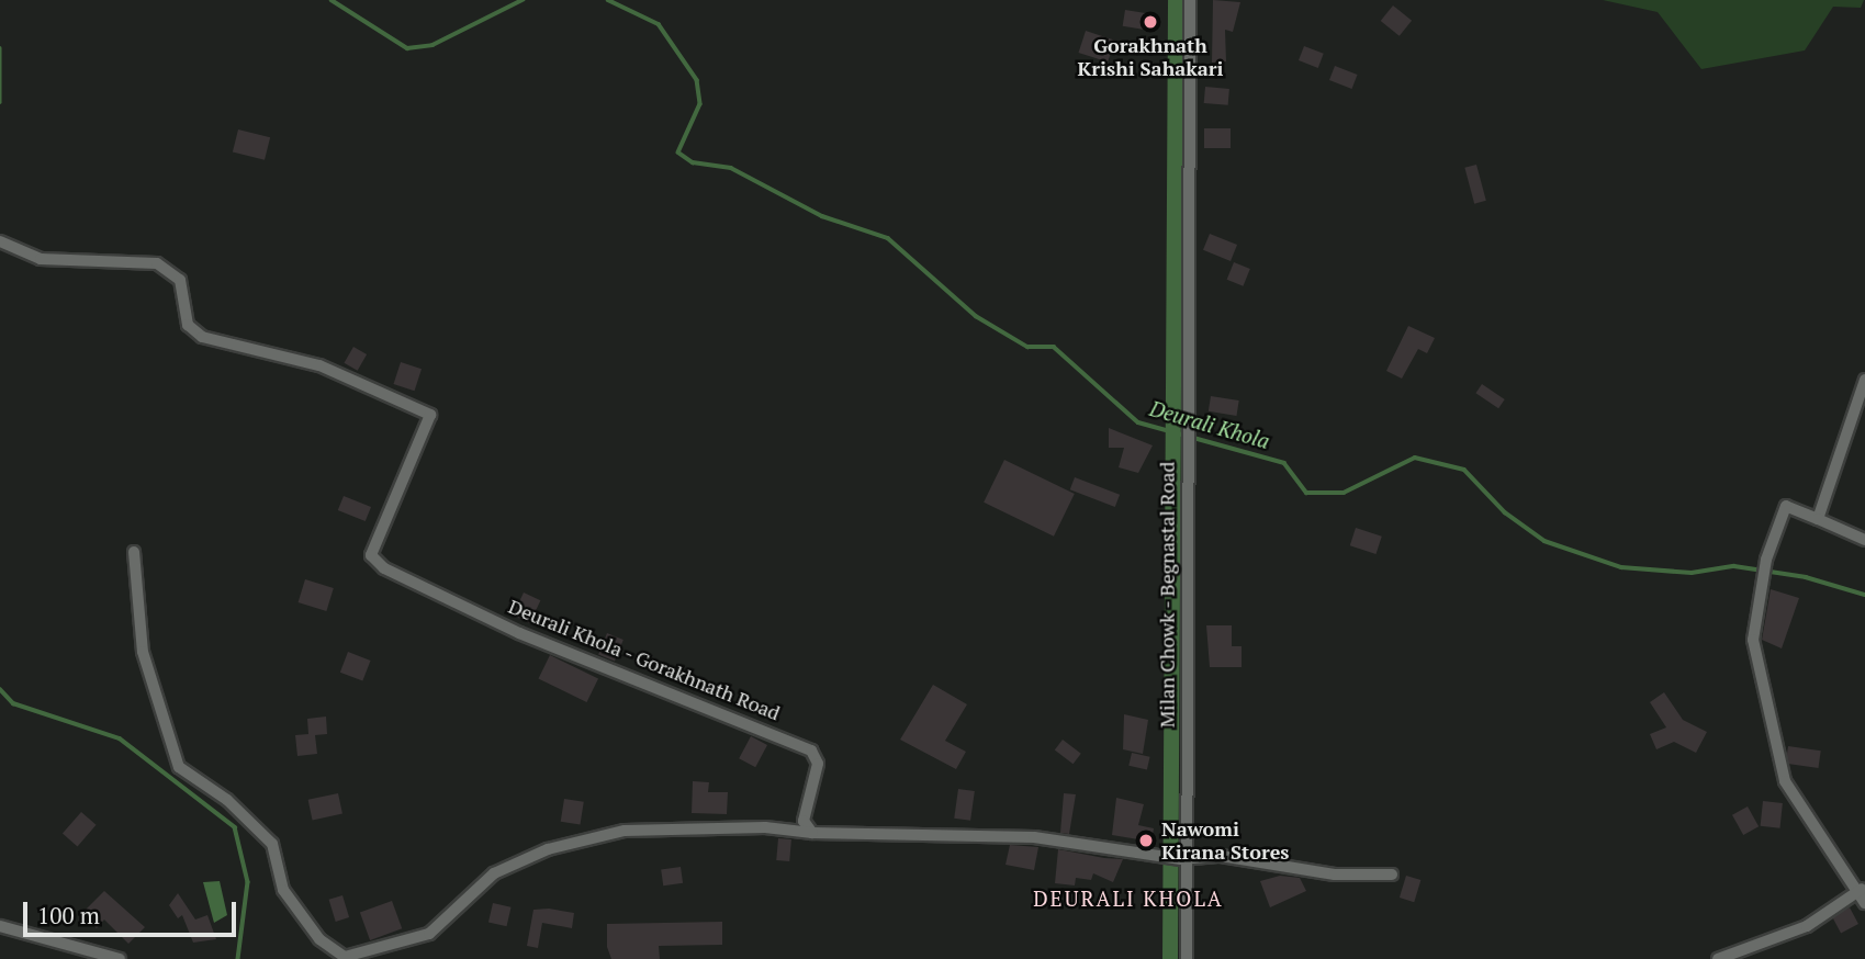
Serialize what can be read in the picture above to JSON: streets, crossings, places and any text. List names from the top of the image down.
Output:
{
  "streets": {
    "street": ["Milan Chowk - Begnastal Road", "Deurali Khola - Gorakhnath Road"]
  },
  "districts": ["DEURALI KHOLA"],
  "water": ["Deurali Khola"],
  "places": ["Gorakhnath Krishi Sahakari", "Nawomi Kirana Stores"],
  "scale_bar": "100 m"
}
